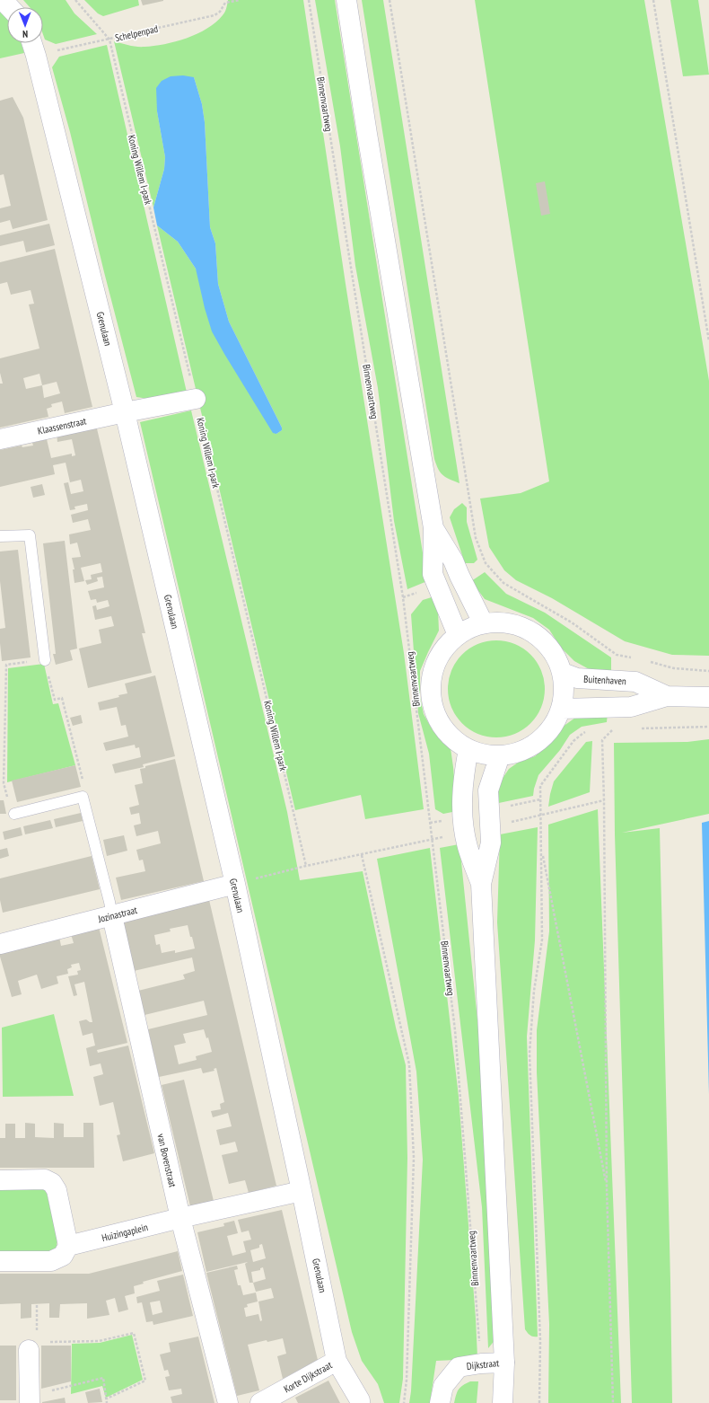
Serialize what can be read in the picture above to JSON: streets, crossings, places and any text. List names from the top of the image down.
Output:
{
  "streets": {
    "street": [
      "Grenulaan",
      "Klaassenstraat",
      "Buitenhaven",
      "Jozinastraat",
      "van Bovenstraat",
      "Huizingaplein",
      "Dijkstraat",
      "Korte Dijkstraat"
    ],
    "path": ["Schelpenpad", "Binnenvaartweg", "Koning Willem I-park"]
  },
  "crossings": [
    ["Schelpenpad", "Koning Willem I-park"],
    ["Binnenvaartweg", "Dijkstraat"],
    ["Koning Willem I-park", "Klaassenstraat"],
    ["Grenulaan", "Klaassenstraat"],
    ["Grenulaan", "Jozinastraat"],
    ["Grenulaan", "Korte Dijkstraat"],
    ["Jozinastraat", "van Bovenstraat"],
    ["van Bovenstraat", "Huizingaplein"]
  ],
  "north": "bottom"
}
